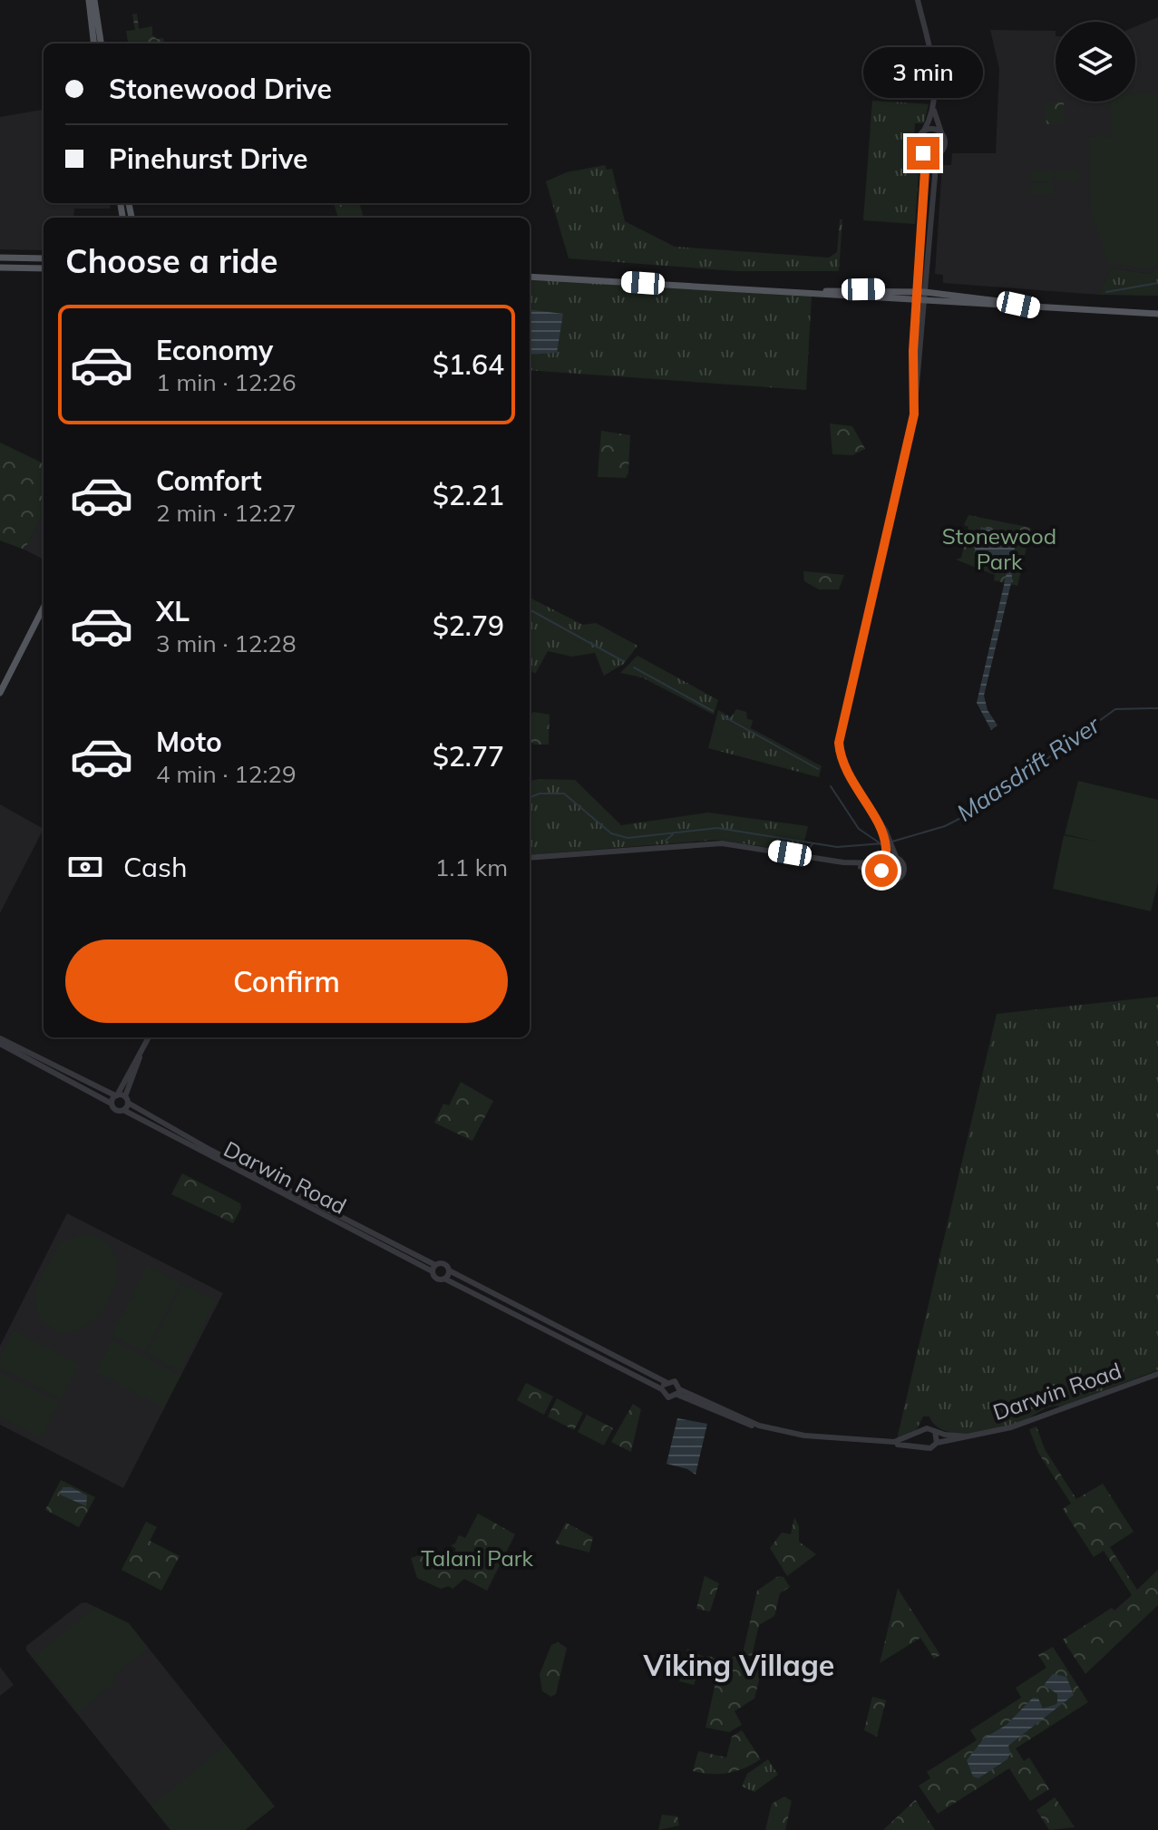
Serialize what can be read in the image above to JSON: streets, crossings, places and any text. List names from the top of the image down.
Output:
{
  "streets": {
    "street": ["Darwin Road"]
  },
  "districts": ["Viking Village"],
  "water": ["Maasdrift River"],
  "parks": ["Stonewood Park", "Talani Park"],
  "page": {
    "banner": ["Stonewood Drive", "Pinehurst Drive"],
    "bubble": "3 min",
    "heading": "Choose a ride",
    "list": [
      {
        "name": "Economy",
        "note": "1 min · 12:26",
        "value": "$1.64"
      },
      {
        "name": "Comfort",
        "note": "2 min · 12:27",
        "value": "$2.21"
      },
      {
        "name": "XL",
        "note": "3 min · 12:28",
        "value": "$2.79"
      },
      {
        "name": "Moto",
        "note": "4 min · 12:29",
        "value": "$2.77"
      }
    ],
    "pay": ["Cash", "1.1 km"],
    "buttons": "Confirm"
  }
}
